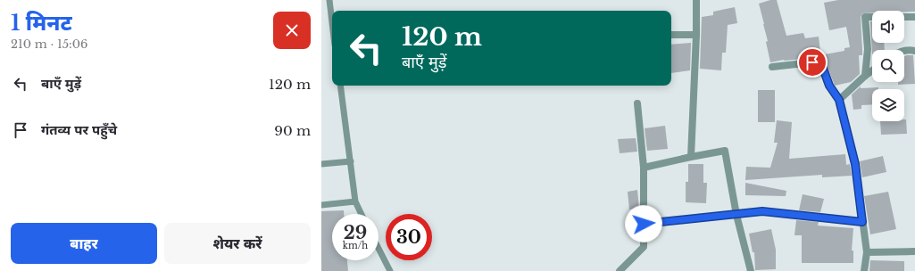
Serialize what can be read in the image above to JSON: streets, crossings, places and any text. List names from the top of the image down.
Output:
{
  "page": {
    "heading": ["1 मिनट", "210 m · 15:06"],
    "turn": ["120 m", "बाएँ मुड़ें"],
    "list": [
      {
        "name": "बाएँ मुड़ें",
        "value": "120 m"
      },
      {
        "name": "गंतव्य पर पहुँचे",
        "value": "90 m"
      }
    ],
    "speed": "29 km/h",
    "limit": "30",
    "buttons": ["बाहर", "शेयर करें"]
  }
}
